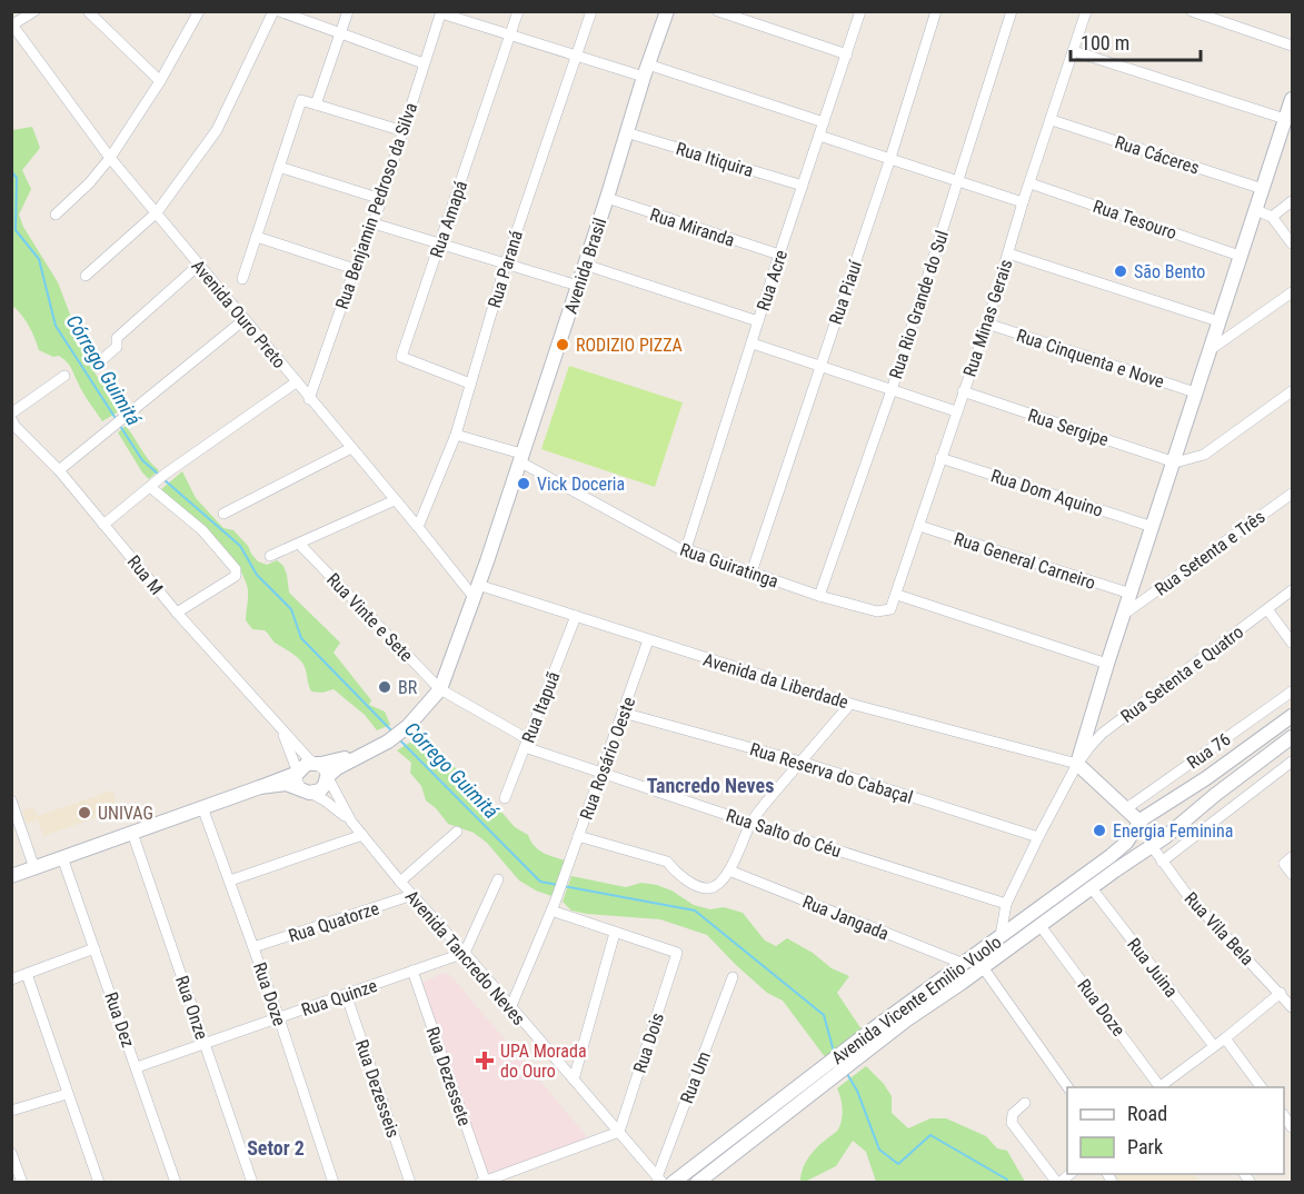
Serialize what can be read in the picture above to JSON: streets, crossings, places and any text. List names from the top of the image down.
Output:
{
  "streets": {
    "main road": ["Avenida Brasil", "Avenida Vicente Emilio Vuolo"],
    "street": [
      "Rua Cáceres",
      "Rua Itiquira",
      "Rua Benjamin Pedroso da Silva",
      "Rua Amapá",
      "Rua Tesouro",
      "Rua Miranda",
      "Rua Paraná",
      "Rua Acre",
      "Rua Piauí",
      "Rua Rio Grande do Sul",
      "Avenida Ouro Preto",
      "Rua Minas Gerais",
      "Rua Cinquenta e Nove",
      "Rua Sergipe",
      "Rua Dom Aquino",
      "Rua Setenta e Três",
      "Rua General Carneiro",
      "Rua Guiratinga",
      "Rua M",
      "Rua Vinte e Sete",
      "Rua Setenta e Quatro",
      "Avenida da Liberdade",
      "Rua Itapuã",
      "Rua 76",
      "Rua Rosário Oeste",
      "Rua Reserva do Cabaçal",
      "Rua Salto do Céu",
      "Rua Jangada",
      "Rua Quatorze",
      "Rua Vila Bela",
      "Avenida Tancredo Neves",
      "Rua Juina",
      "Rua Doze",
      "Rua Quinze",
      "Rua Onze",
      "Rua Dez",
      "Rua Dois",
      "Rua Dezessete",
      "Rua Um",
      "Rua Dezesseis"
    ]
  },
  "crossings": [
    ["Rua Cáceres", "Rua Minas Gerais"],
    ["Rua Itiquira", "Avenida Brasil"],
    ["Rua Itiquira", "Rua Acre"],
    ["Rua Benjamin Pedroso da Silva", "Avenida Ouro Preto"],
    ["Rua Amapá", "Rua Paraná"],
    ["Rua Tesouro", "Rua Minas Gerais"],
    ["Rua Miranda", "Avenida Brasil"],
    ["Rua Miranda", "Rua Acre"],
    ["Avenida Brasil", "Avenida Ouro Preto"],
    ["Avenida Brasil", "Rua Guiratinga"],
    ["Avenida Brasil", "Rua M"],
    ["Avenida Brasil", "Rua Vinte e Sete"],
    ["Avenida Brasil", "Avenida da Liberdade"],
    ["Avenida Brasil", "Rua Salto do Céu"],
    ["Avenida Brasil", "Rua Doze"],
    ["Avenida Brasil", "Rua Onze"],
    ["Avenida Brasil", "Rua Dez"],
    ["Rua Paraná", "Avenida Ouro Preto"],
    ["Rua Paraná", "Rua Guiratinga"],
    ["Rua Acre", "Rua Guiratinga"],
    ["Rua Piauí", "Rua Guiratinga"],
    ["Rua Rio Grande do Sul", "Rua Guiratinga"],
    ["Avenida Ouro Preto", "Avenida da Liberdade"],
    ["Rua Minas Gerais", "Rua Cinquenta e Nove"],
    ["Rua Minas Gerais", "Rua Sergipe"],
    ["Rua Minas Gerais", "Rua Dom Aquino"],
    ["Rua Minas Gerais", "Rua General Carneiro"],
    ["Rua Minas Gerais", "Rua Guiratinga"],
    ["Rua Vinte e Sete", "Rua Salto do Céu"],
    ["Rua Setenta e Quatro", "Avenida da Liberdade"],
    ["Rua Setenta e Quatro", "Rua Reserva do Cabaçal"],
    ["Rua Setenta e Quatro", "Rua Salto do Céu"],
    ["Rua Setenta e Quatro", "Avenida Vicente Emilio Vuolo"],
    ["Avenida da Liberdade", "Rua Itapuã"],
    ["Avenida da Liberdade", "Rua Rosário Oeste"],
    ["Rua Itapuã", "Rua Salto do Céu"],
    ["Rua Rosário Oeste", "Rua Reserva do Cabaçal"],
    ["Rua Rosário Oeste", "Rua Salto do Céu"],
    ["Rua Jangada", "Avenida Vicente Emilio Vuolo"],
    ["Rua Quatorze", "Avenida Tancredo Neves"],
    ["Rua Quatorze", "Rua Doze"],
    ["Rua Vila Bela", "Avenida Vicente Emilio Vuolo"],
    ["Avenida Tancredo Neves", "Rua Quinze"],
    ["Avenida Tancredo Neves", "Rua Dois"],
    ["Avenida Tancredo Neves", "Rua Um"],
    ["Rua Juina", "Avenida Vicente Emilio Vuolo"],
    ["Rua Doze", "Rua Quinze"],
    ["Rua Doze", "Avenida Vicente Emilio Vuolo"],
    ["Rua Quinze", "Rua Onze"],
    ["Rua Quinze", "Rua Dez"],
    ["Rua Quinze", "Rua Dezessete"],
    ["Rua Quinze", "Rua Dezesseis"]
  ],
  "districts": ["Tancredo Neves", "Setor 2"],
  "water": ["Córrego Guimitá"],
  "places": {
    "other": [
      "São Bento",
      "RODIZIO PIZZA",
      "Vick Doceria",
      "BR",
      "UNIVAG",
      "Energia Feminina"
    ],
    "health": ["UPA Morada do Ouro"]
  },
  "legend": ["Road", "Park"],
  "scale_bar": "100 m"
}
